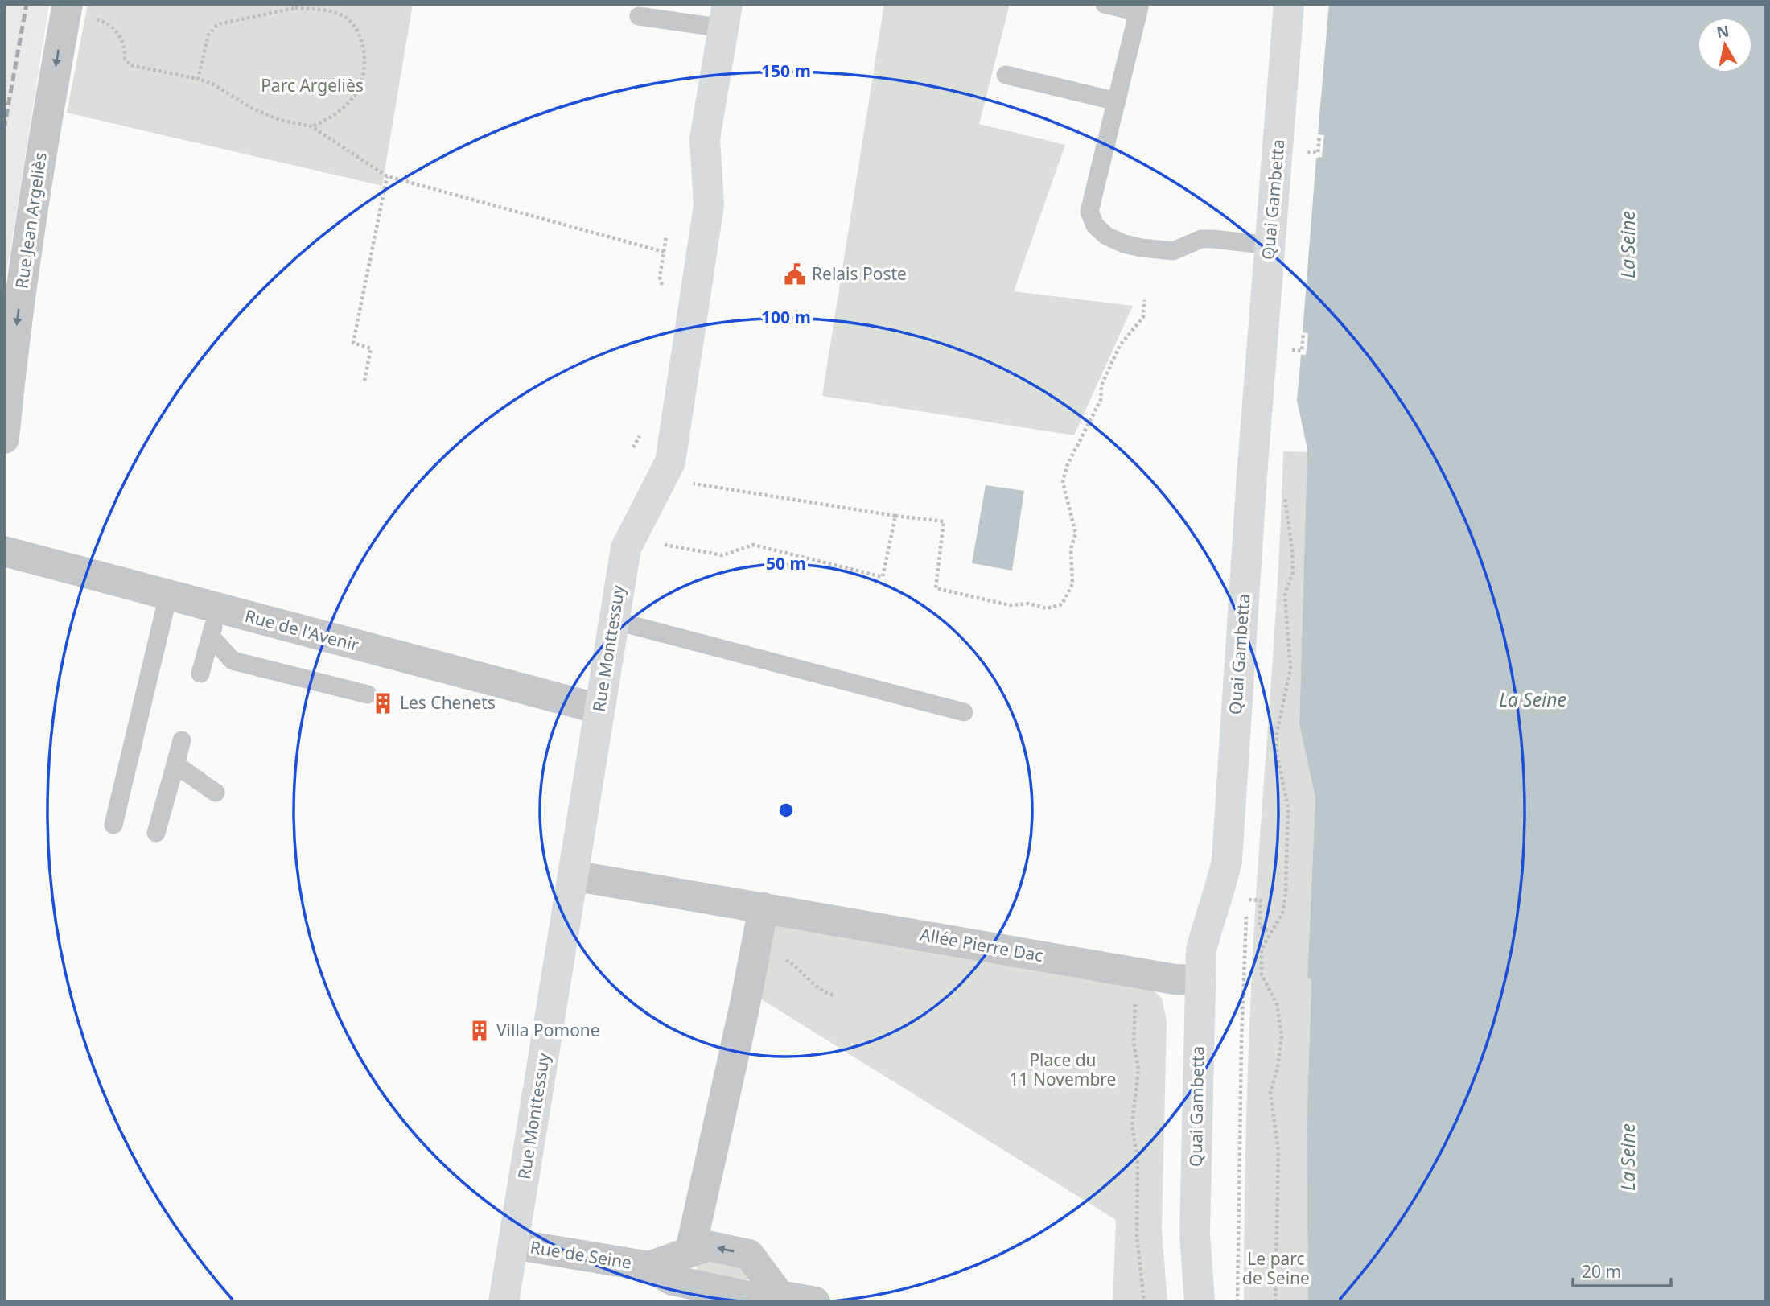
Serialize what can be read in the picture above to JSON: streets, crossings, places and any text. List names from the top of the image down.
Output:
{
  "streets": {
    "main road": ["Quai Gambetta", "Rue Monttessuy"],
    "street": [
      "Rue Jean Argeliès",
      "Rue de l'Avenir",
      "Allée Pierre Dac",
      "Rue de Seine"
    ]
  },
  "crossings": [
    ["Quai Gambetta", "Allée Pierre Dac"],
    ["Rue de l'Avenir", "Rue Monttessuy"],
    ["Rue Monttessuy", "Allée Pierre Dac"],
    ["Rue Monttessuy", "Rue de Seine"]
  ],
  "one_way": ["Rue Jean Argeliès"],
  "water": ["La Seine"],
  "parks": ["Parc Argeliès", "Place du 11 Novembre", "Le parc de Seine"],
  "places": {
    "public building": ["Relais Poste"],
    "building": ["Les Chenets", "Villa Pomone"]
  },
  "scale_bar": "20 m",
  "north": "top",
  "rings": ["150 m", "100 m", "50 m"]
}
